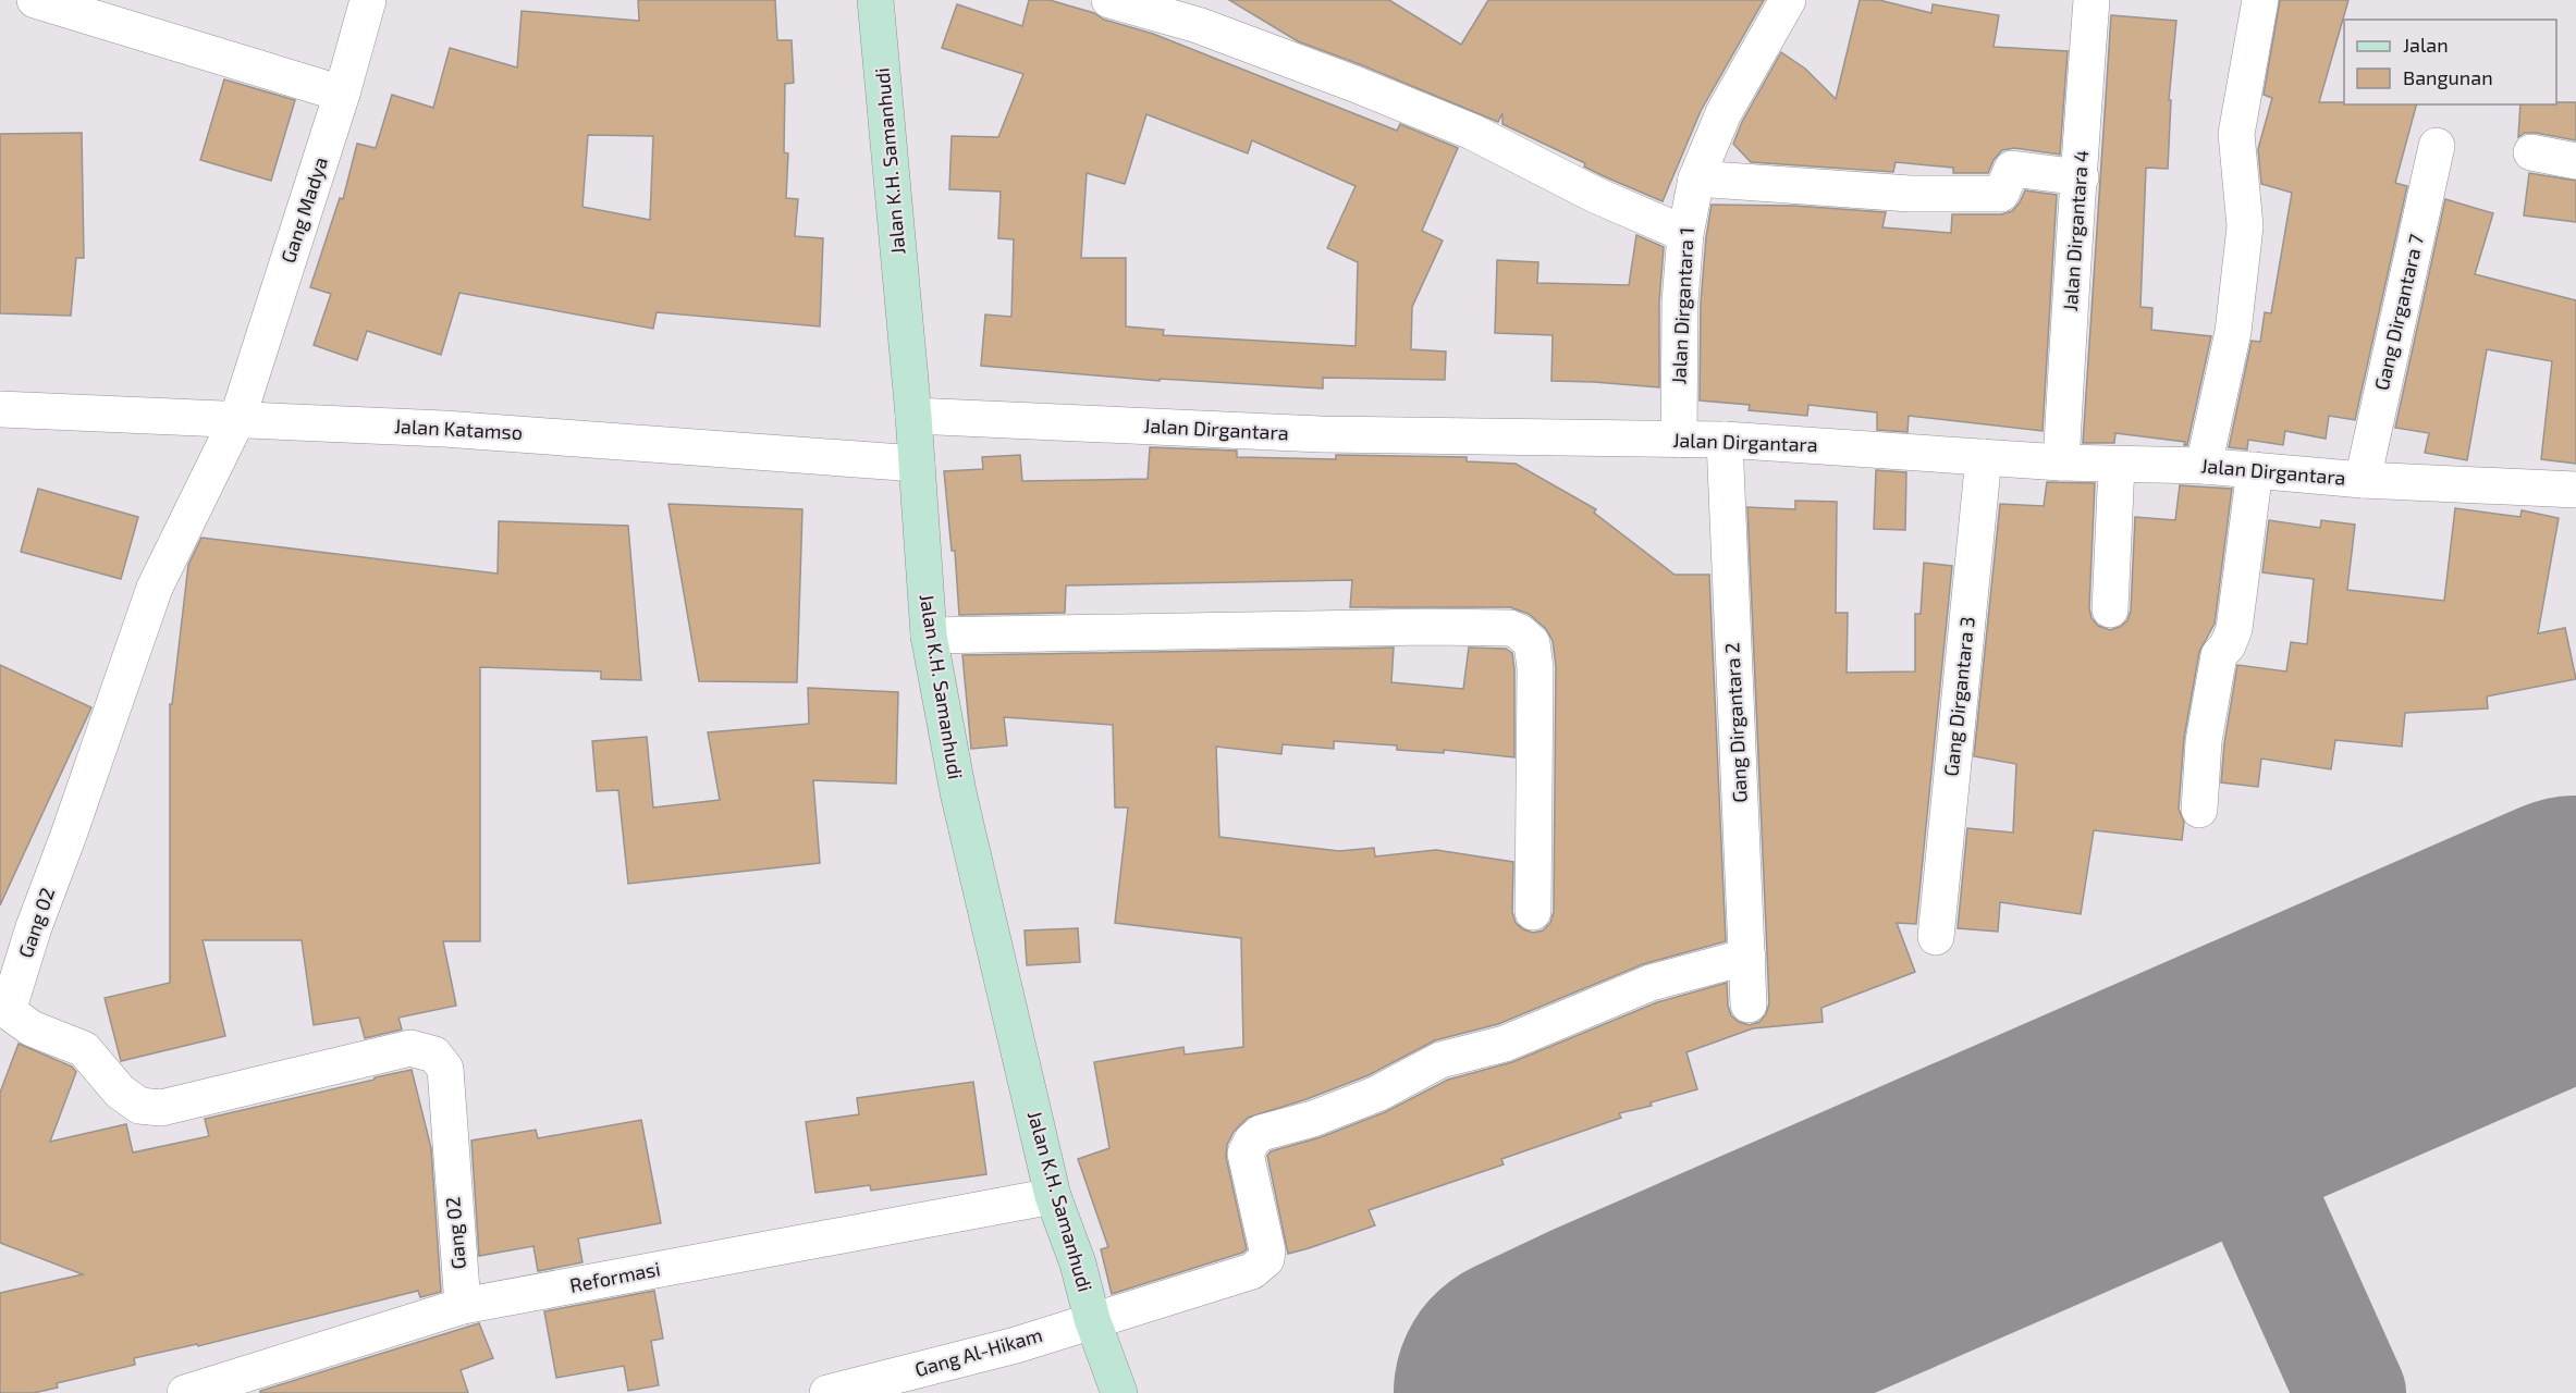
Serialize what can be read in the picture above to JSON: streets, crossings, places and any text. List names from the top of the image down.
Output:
{
  "streets": {
    "street": [
      "Jalan K.H. Samanhudi",
      "Gang Madya",
      "Jalan Dirgantara 4",
      "Jalan Dirgantara 1",
      "Gang Dirgantara 7",
      "Jalan Katamso",
      "Jalan Dirgantara",
      "Gang Dirgantara 3",
      "Gang Dirgantara 2",
      "Gang 02",
      "Reformasi",
      "Gang Al-Hikam"
    ]
  },
  "crossings": [
    ["Jalan K.H. Samanhudi", "Jalan Katamso"],
    ["Jalan K.H. Samanhudi", "Jalan Dirgantara"],
    ["Jalan K.H. Samanhudi", "Reformasi"],
    ["Jalan K.H. Samanhudi", "Gang Al-Hikam"],
    ["Gang Madya", "Jalan Katamso"],
    ["Gang Madya", "Gang 02"],
    ["Jalan Dirgantara 4", "Jalan Dirgantara"],
    ["Jalan Dirgantara 1", "Jalan Dirgantara"],
    ["Gang Dirgantara 7", "Jalan Dirgantara"],
    ["Jalan Katamso", "Gang 02"],
    ["Jalan Dirgantara", "Gang Dirgantara 3"],
    ["Jalan Dirgantara", "Gang Dirgantara 2"],
    ["Gang Dirgantara 2", "Gang Al-Hikam"],
    ["Gang 02", "Reformasi"]
  ],
  "legend": ["Jalan", "Bangunan"]
}
